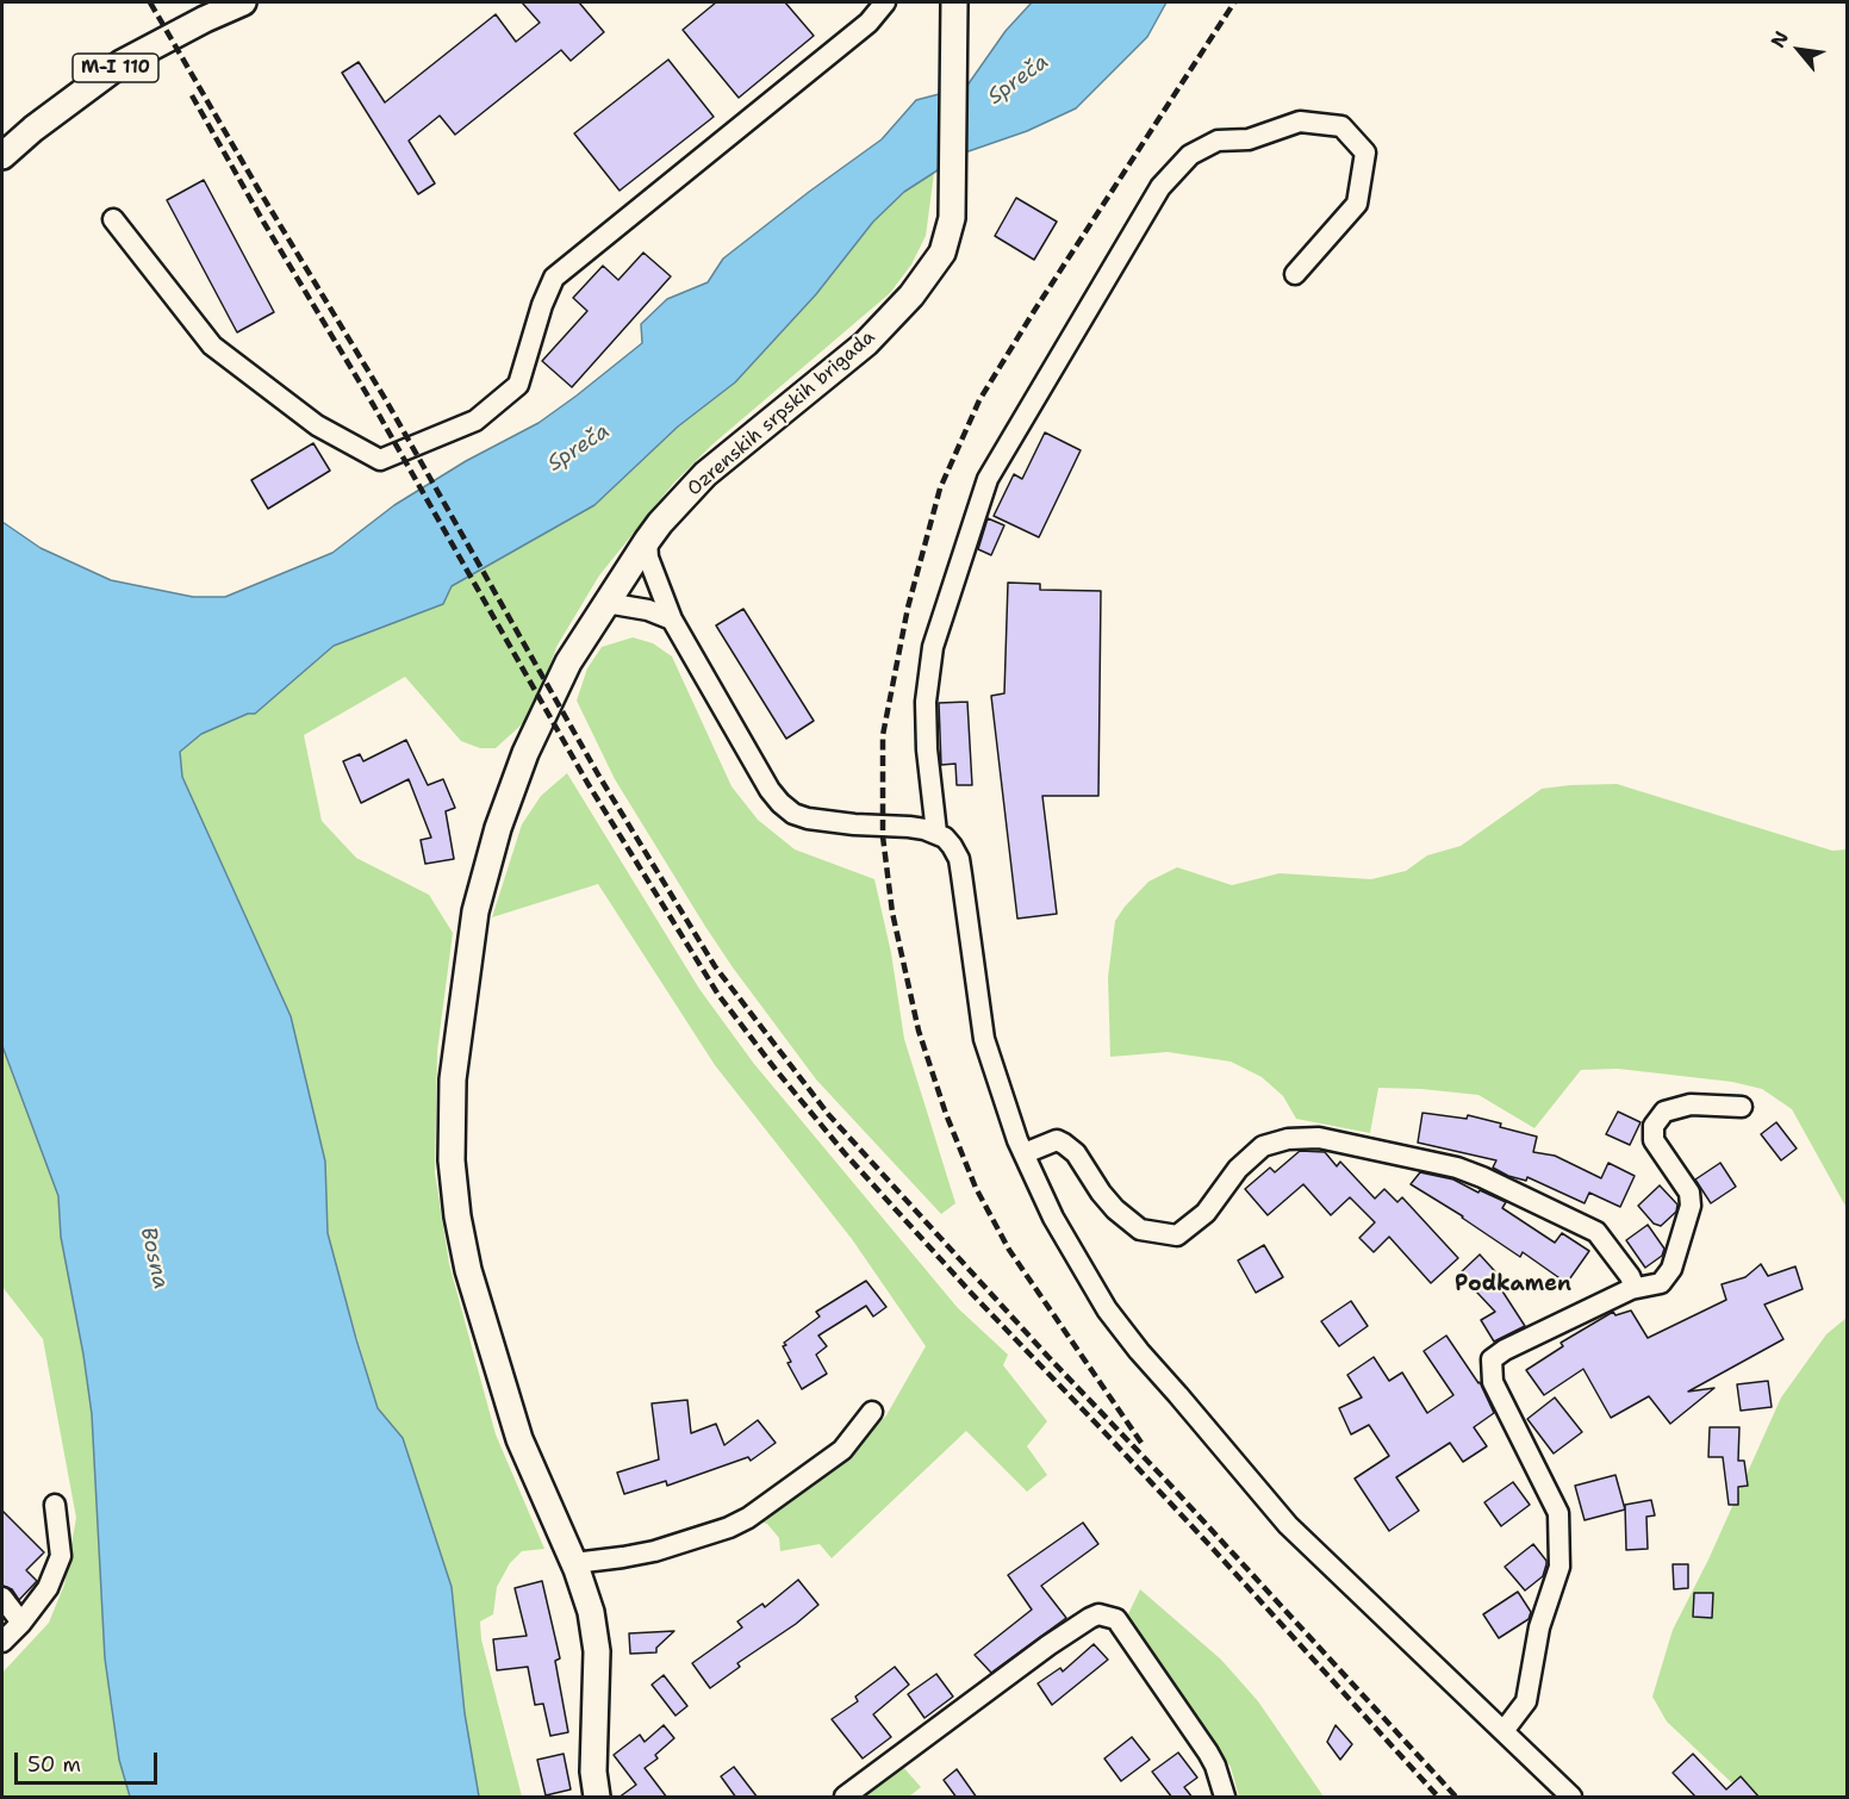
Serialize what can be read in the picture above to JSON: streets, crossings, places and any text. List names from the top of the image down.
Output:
{
  "streets": {
    "main road": ["M-I 110", "Ozrenskih srpskih brigada"]
  },
  "districts": ["Podkamen"],
  "water": ["Spreča", "Bosna"],
  "scale_bar": "50 m",
  "north": "top left"
}
